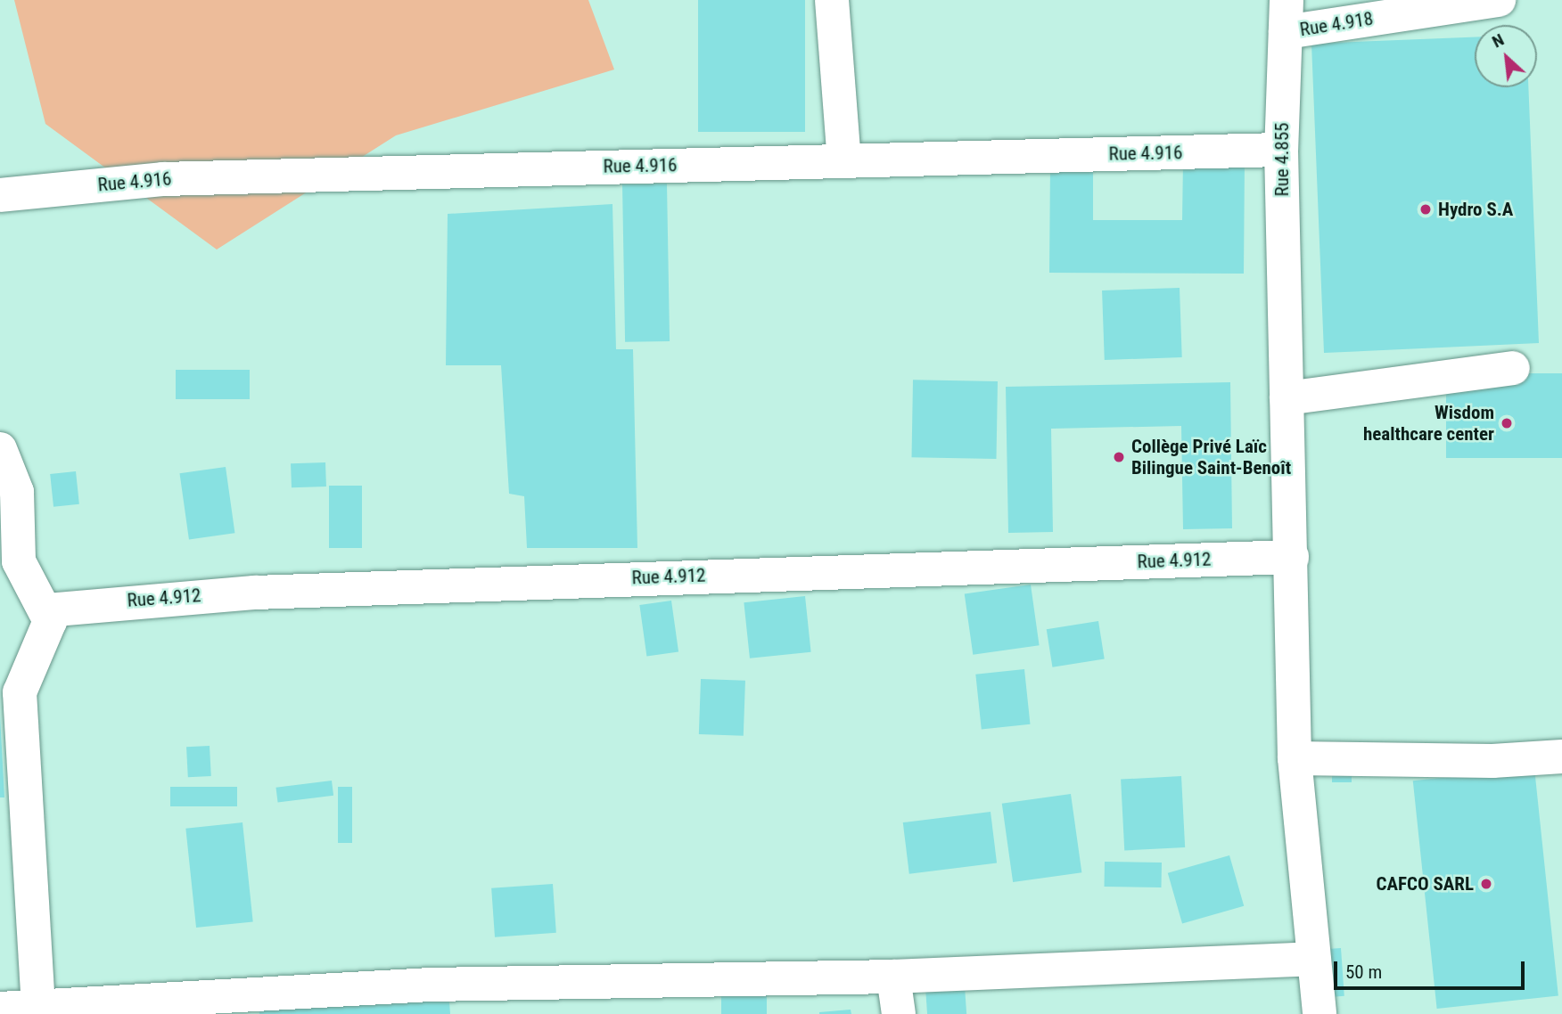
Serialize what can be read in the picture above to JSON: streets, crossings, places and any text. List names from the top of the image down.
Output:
{
  "streets": {
    "street": [
      "Rue 4.918",
      "Rue 4.916",
      "Rue 4.855",
      "Rue 4.912"
    ]
  },
  "crossings": [
    ["Rue 4.918", "Rue 4.855"],
    ["Rue 4.916", "Rue 4.855"],
    ["Rue 4.855", "Rue 4.912"]
  ],
  "places": [
    "Hydro S.A",
    "Wisdom healthcare center",
    "Collège Privé Laïc Bilingue Saint-Benoît",
    "CAFCO SARL"
  ],
  "scale_bar": "50 m",
  "north": "top left"
}
